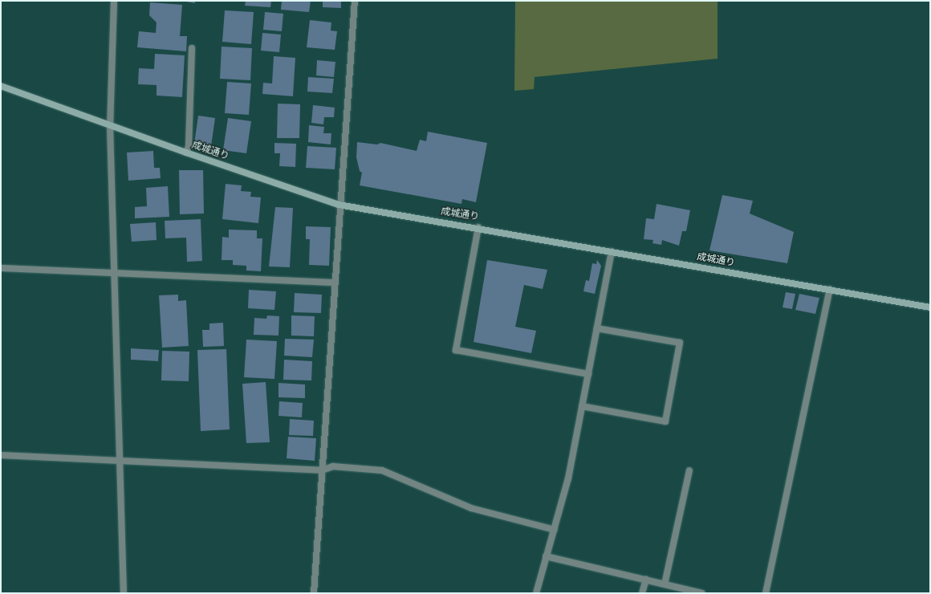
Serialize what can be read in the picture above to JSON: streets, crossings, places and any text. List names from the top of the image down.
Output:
{
  "streets": {
    "street": ["成城通り"]
  }
}
